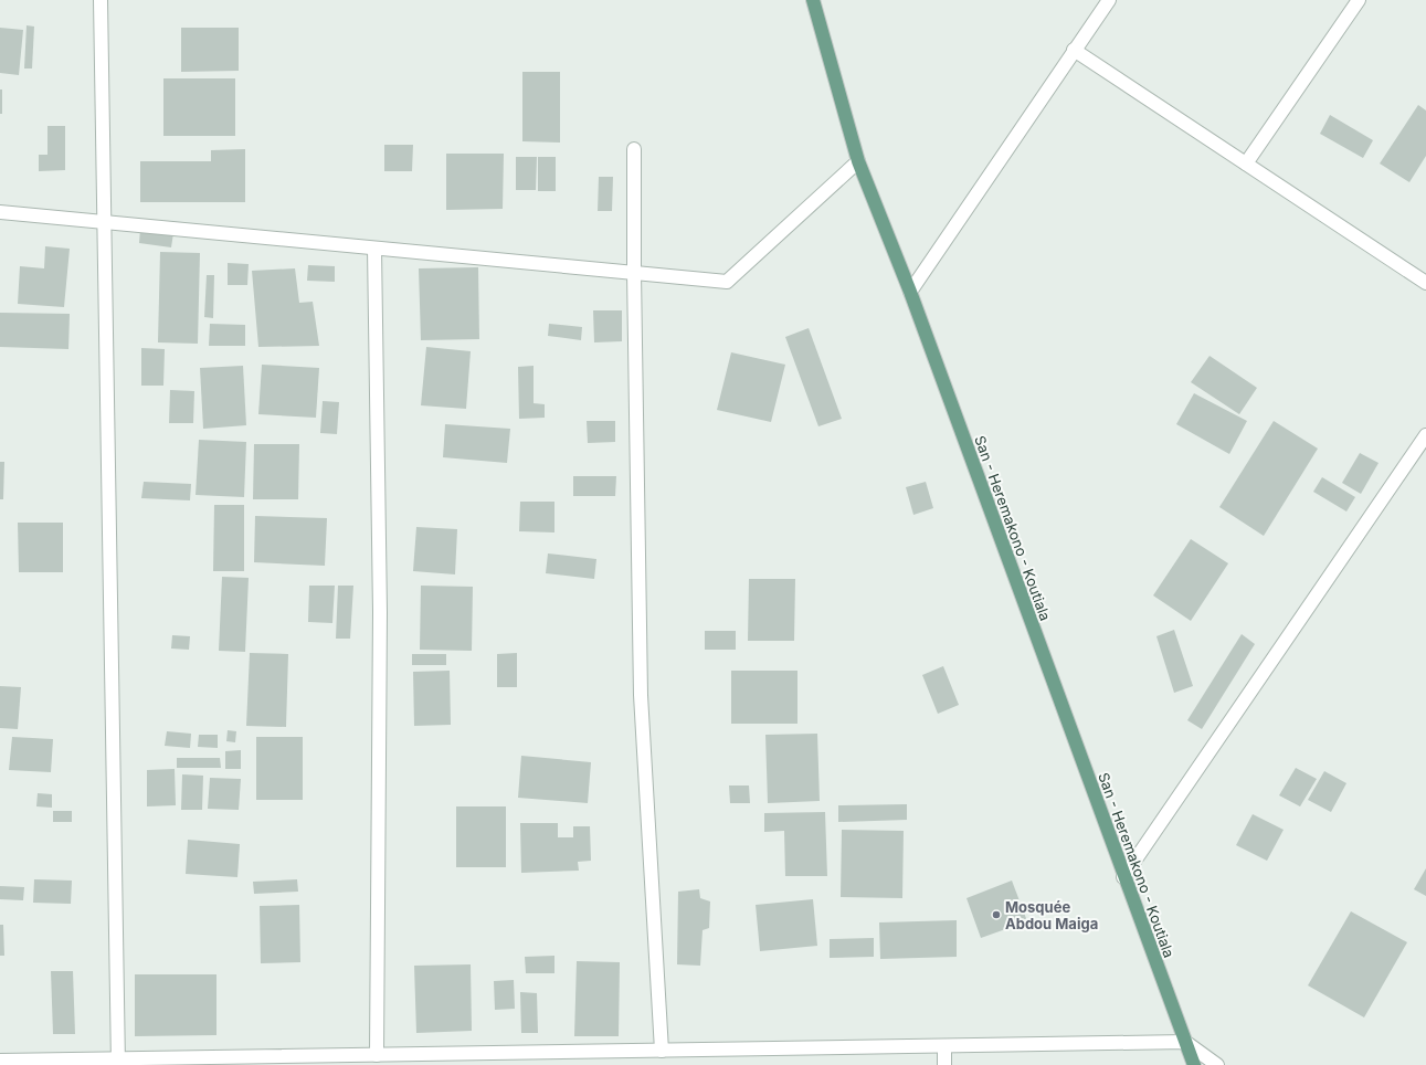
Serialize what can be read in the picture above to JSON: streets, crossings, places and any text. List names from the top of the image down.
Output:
{
  "streets": {
    "main road": ["San - Heremakono - Koutiala"]
  },
  "places": ["Mosquée Abdou Maiga"]
}
